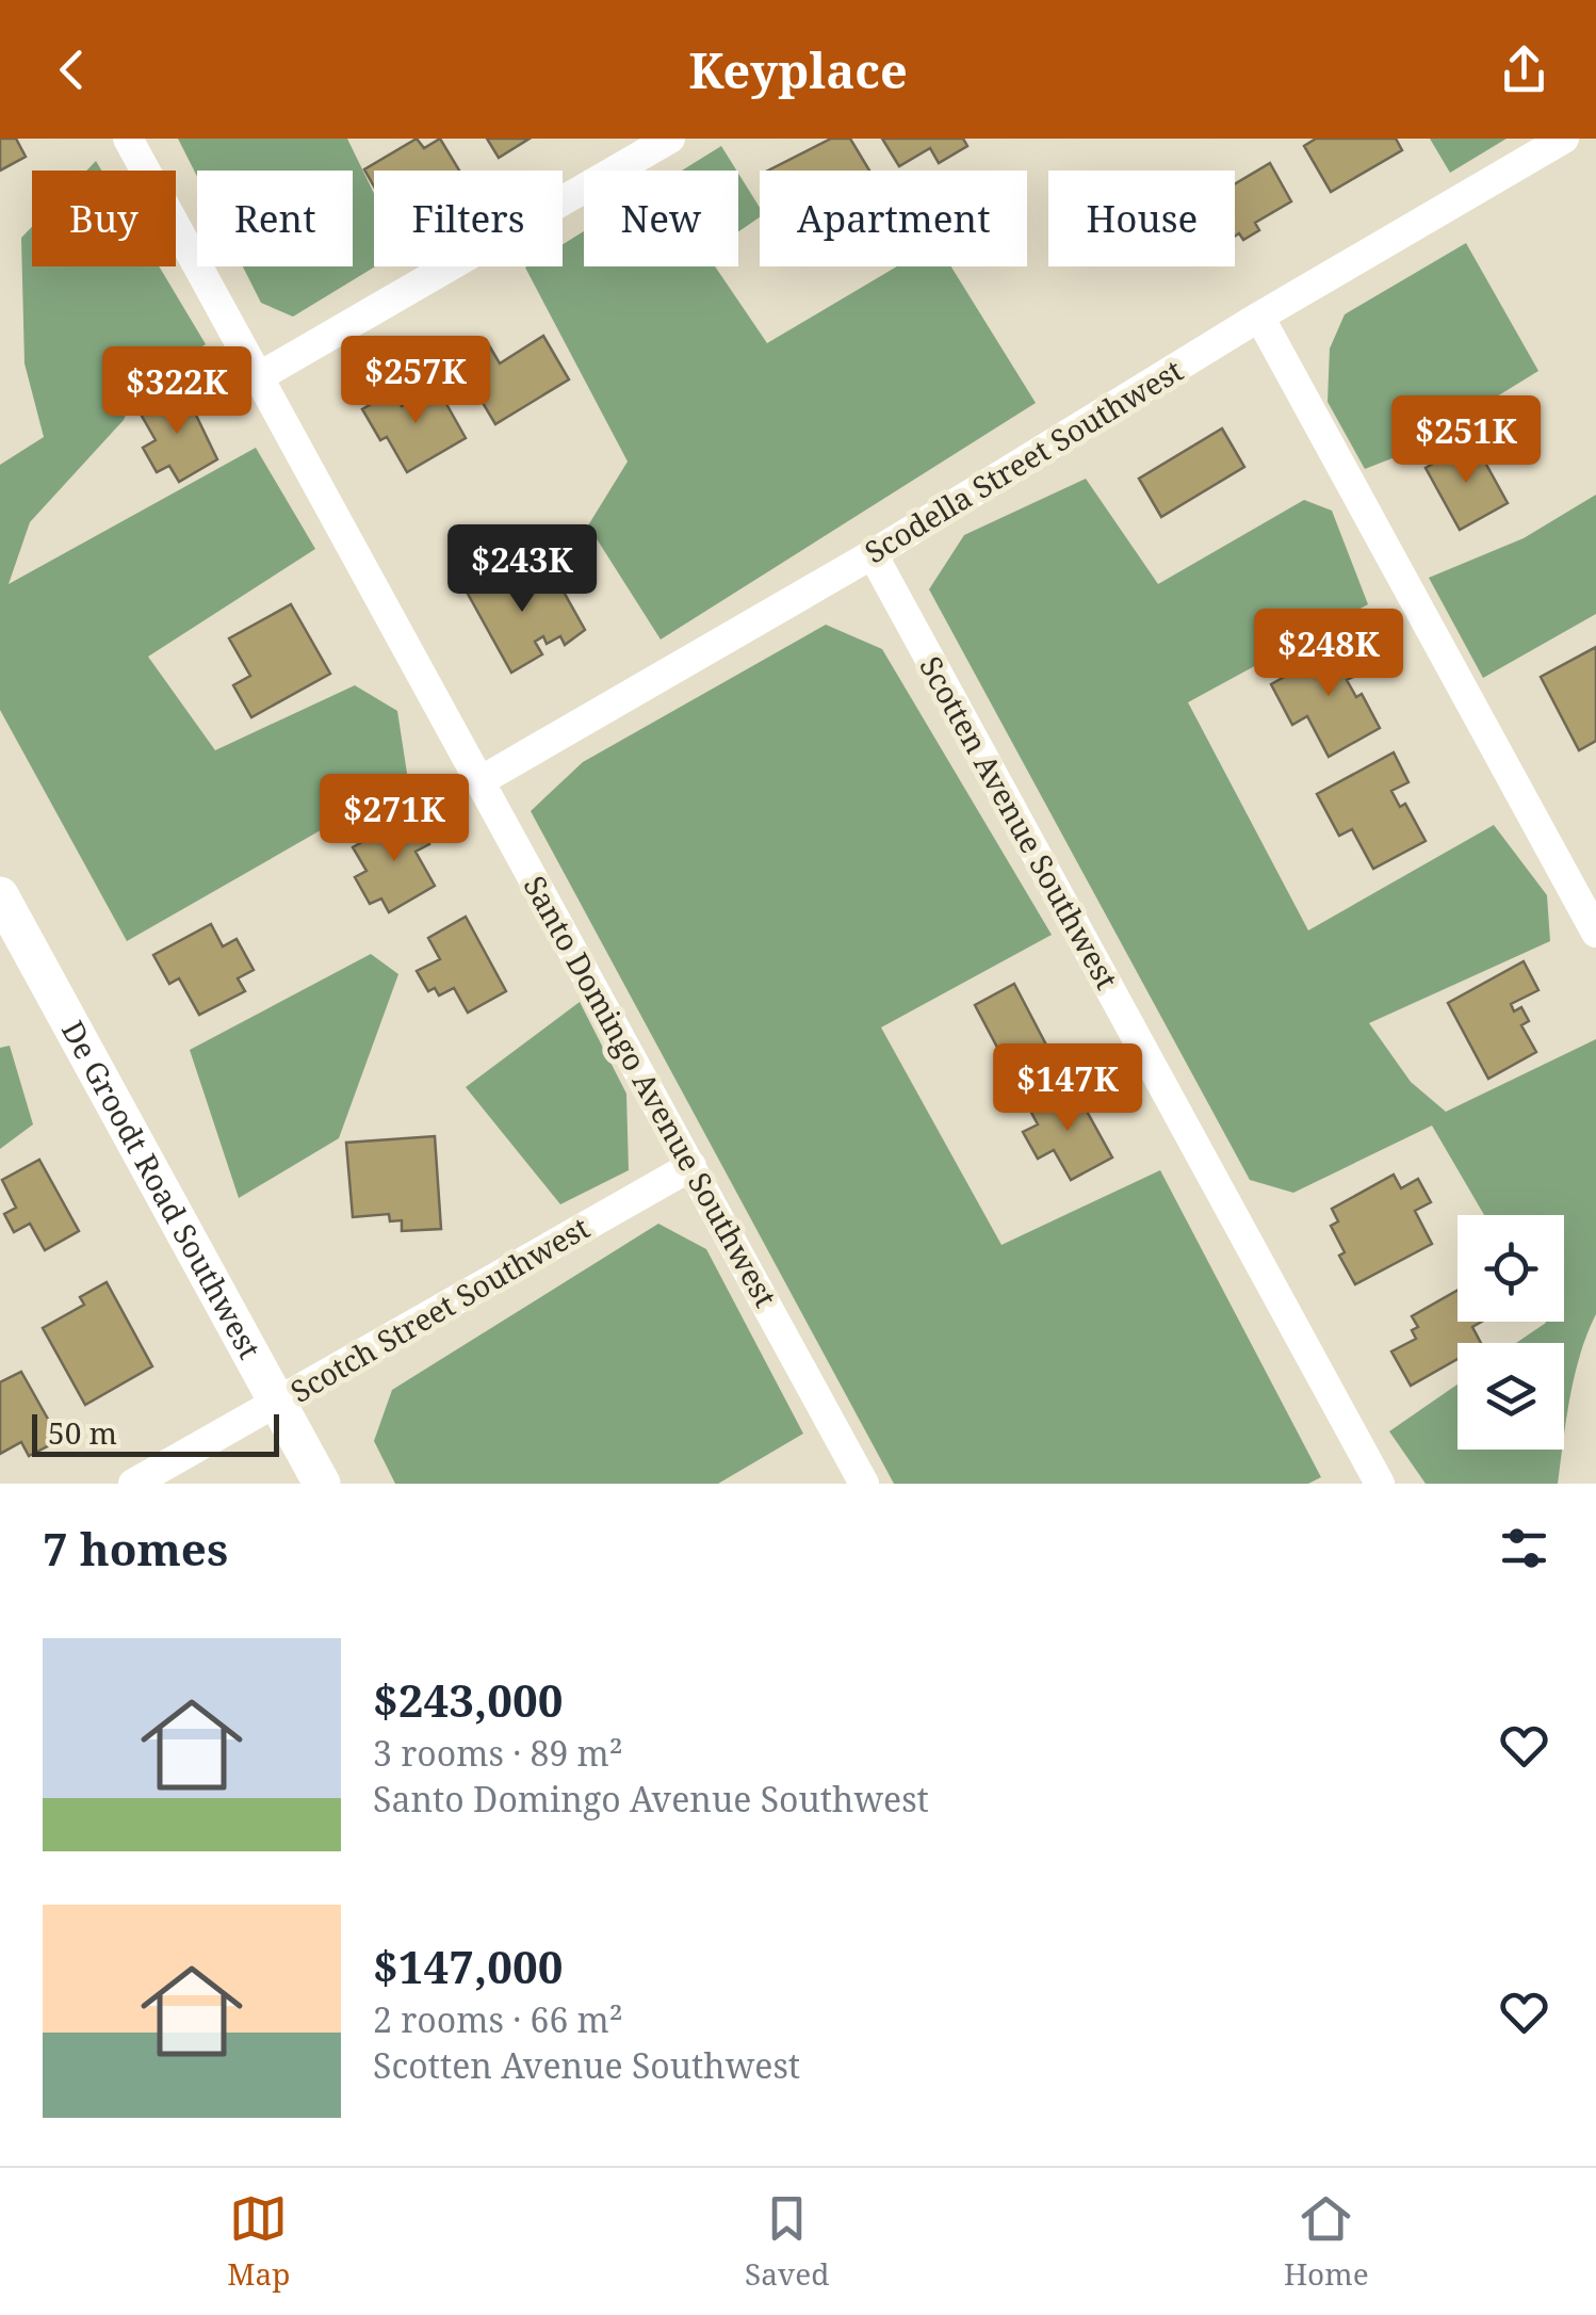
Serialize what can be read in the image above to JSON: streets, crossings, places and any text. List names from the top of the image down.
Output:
{
  "streets": {
    "street": [
      "Scodella Street Southwest",
      "Scotten Avenue Southwest",
      "Santo Domingo Avenue Southwest",
      "De Groodt Road Southwest",
      "Scotch Street Southwest"
    ]
  },
  "crossings": [
    ["Scodella Street Southwest", "Scotten Avenue Southwest"],
    ["Scodella Street Southwest", "Santo Domingo Avenue Southwest"],
    ["Santo Domingo Avenue Southwest", "Scotch Street Southwest"],
    ["De Groodt Road Southwest", "Scotch Street Southwest"]
  ],
  "scale_bar": "50 m",
  "page": {
    "header": "Keyplace",
    "chip": [
      "Buy",
      "Rent",
      "Filters",
      "New",
      "Apartment",
      "House"
    ],
    "price": [
      "$257K",
      "$322K",
      "$251K",
      "$243K",
      "$248K",
      "$271K",
      "$147K"
    ],
    "scale": "50 m",
    "heading": "7 homes",
    "list": [
      {
        "name": "$243,000",
        "note": "3 rooms · 89 m² · Santo Domingo Avenue Southwest"
      },
      {
        "name": "$147,000",
        "note": "2 rooms · 66 m² · Scotten Avenue Southwest"
      }
    ],
    "tabs": ["Map", "Saved", "Home"]
  }
}
